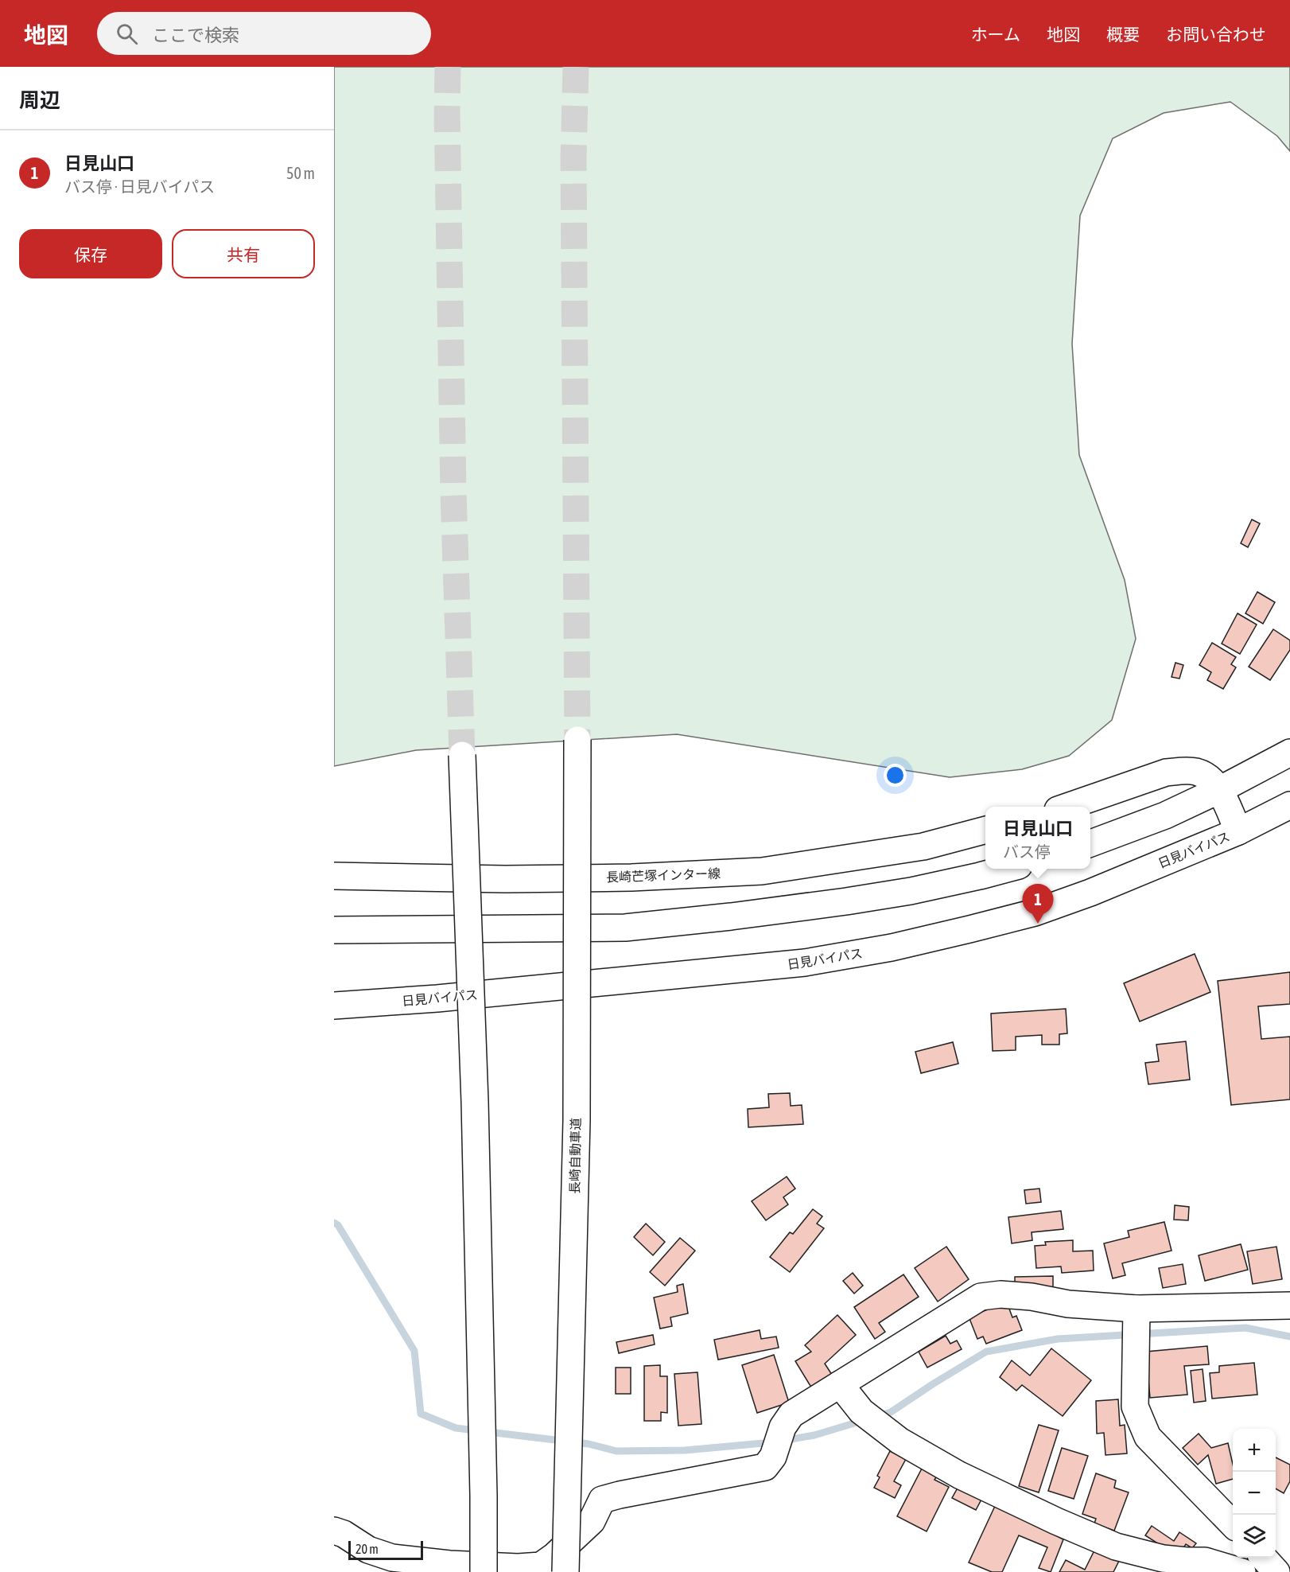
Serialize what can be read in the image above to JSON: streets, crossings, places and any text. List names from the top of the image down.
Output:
{
  "streets": {
    "main road": ["日見バイパス", "長崎芒塚インター線", "長崎自動車道"]
  },
  "scale_bar": "20 m",
  "page": {
    "header": "地図",
    "search": "ここで検索",
    "nav": [
      "ホーム",
      "地図",
      "概要",
      "お問い合わせ"
    ],
    "heading": "周辺",
    "list": [
      {
        "mark": "1",
        "name": "日見山口",
        "note": "バス停 · 日見バイパス",
        "value": "50 m"
      }
    ],
    "buttons": ["保存", "共有"],
    "popup": ["日見山口", "バス停"],
    "pins": "1",
    "map_buttons": ["+", "−"],
    "scale": "20 m"
  }
}
